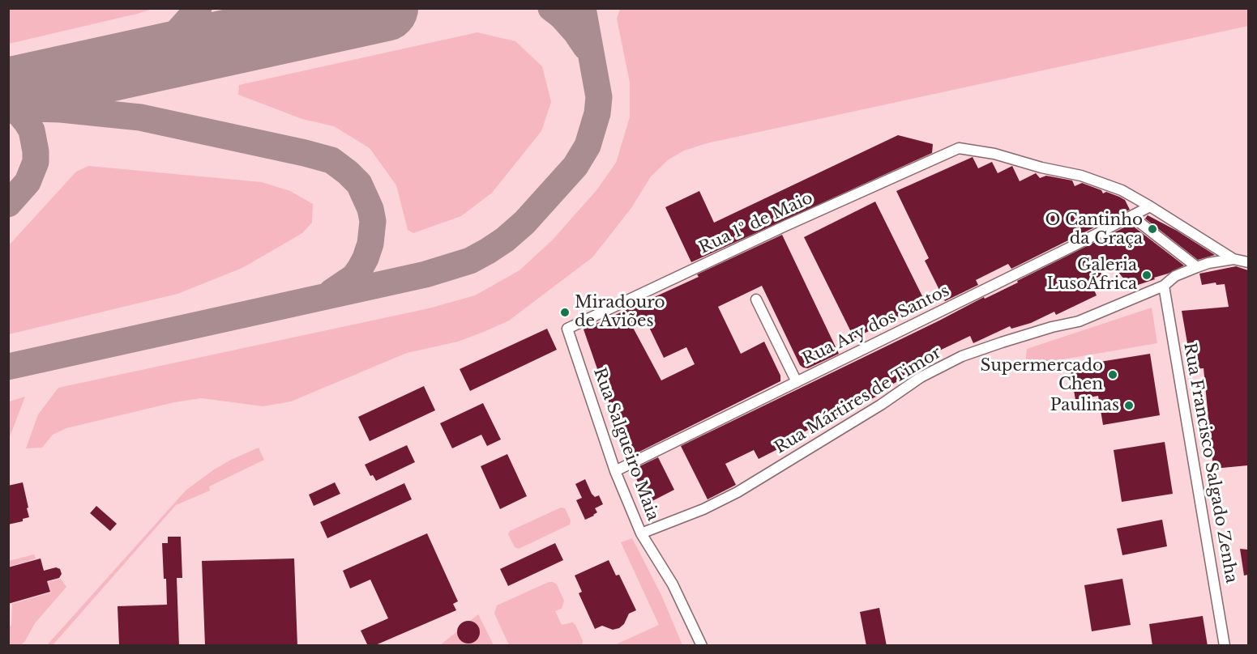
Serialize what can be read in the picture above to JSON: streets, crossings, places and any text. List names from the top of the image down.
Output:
{
  "streets": {
    "street": [
      "Rua 1º de Maio",
      "Rua Ary dos Santos",
      "Rua Mártires de Timor",
      "Rua Salgueiro Maia",
      "Rua Francisco Salgado Zenha"
    ]
  },
  "crossings": [
    ["Rua 1º de Maio", "Rua Ary dos Santos"],
    ["Rua 1º de Maio", "Rua Salgueiro Maia"],
    ["Rua Ary dos Santos", "Rua Salgueiro Maia"],
    ["Rua Mártires de Timor", "Rua Salgueiro Maia"],
    ["Rua Mártires de Timor", "Rua Francisco Salgado Zenha"]
  ],
  "places": [
    "O Cantinho da Graça",
    "Galeria LusoÁfrica",
    "Miradouro de Aviões",
    "Supermercado Chen",
    "Paulinas"
  ]
}
